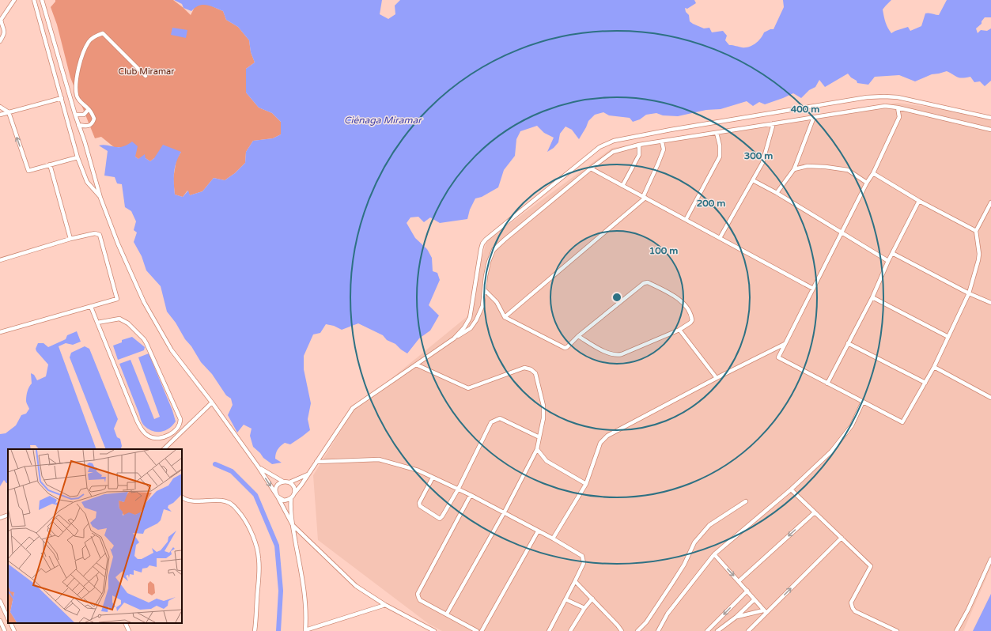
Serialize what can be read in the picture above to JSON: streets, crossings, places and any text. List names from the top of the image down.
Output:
{
  "water": ["Ciénaga Miramar"],
  "parks": ["Club Miramar"],
  "rings": [
    "400 m",
    "300 m",
    "200 m",
    "100 m"
  ]
}
